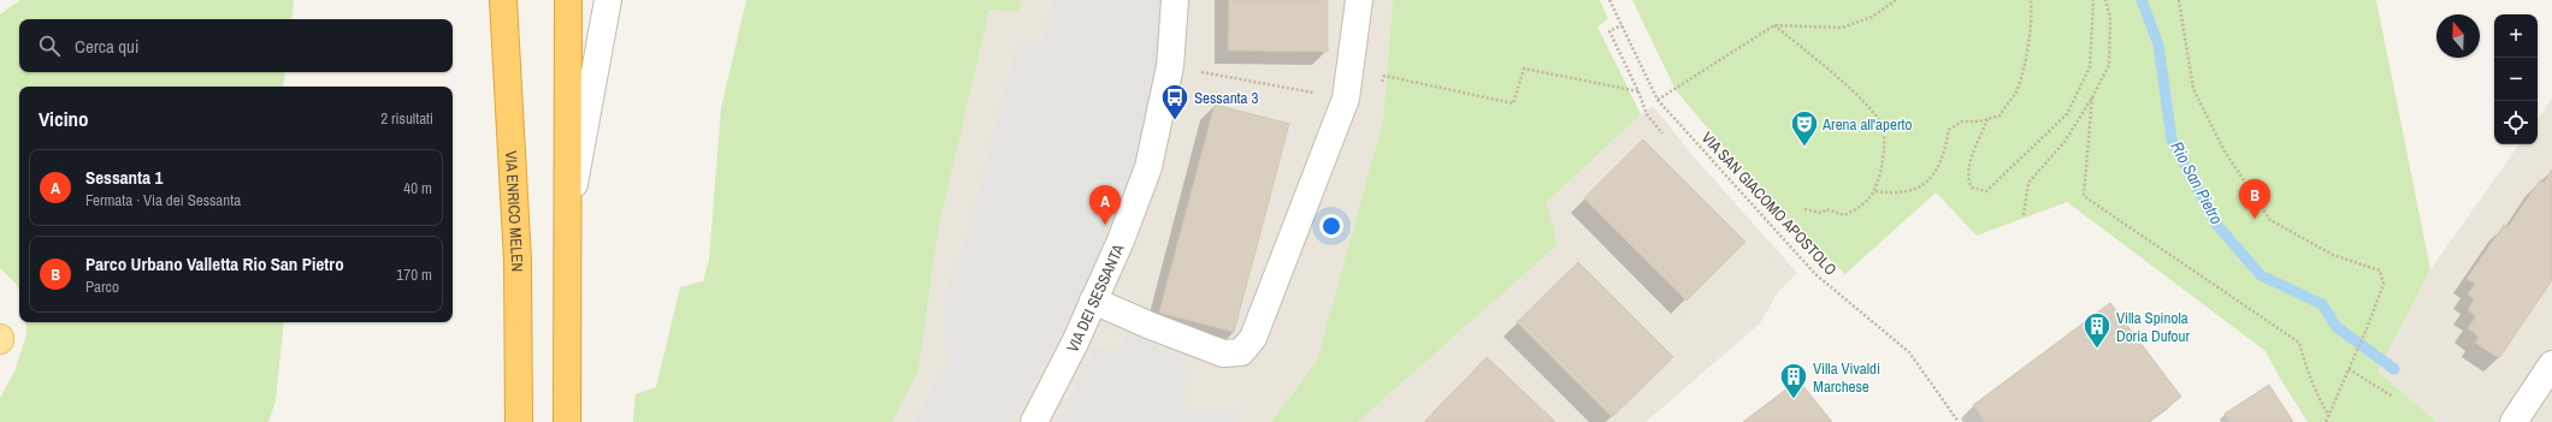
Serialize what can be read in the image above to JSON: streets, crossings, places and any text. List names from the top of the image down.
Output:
{
  "streets": {
    "highway": ["VIA ENRICO MELEN"],
    "street": ["VIA DEI SESSANTA"],
    "path": ["VIA SAN GIACOMO APOSTOLO"]
  },
  "water": ["Rio San Pietro"],
  "places": {
    "bus stop": ["Sessanta 3"],
    "theatre": ["Arena all'aperto"],
    "building": ["Villa Spinola Doria Dufour", "Villa Vivaldi Marchese"]
  },
  "north": "top",
  "page": {
    "map_buttons": ["+", "−"],
    "search": "Cerca qui",
    "heading": ["Vicino", "2 risultati"],
    "list": [
      {
        "mark": "A",
        "name": "Sessanta 1",
        "note": "Fermata · Via dei Sessanta",
        "value": "40 m"
      },
      {
        "mark": "B",
        "name": "Parco Urbano Valletta Rio San Pietro",
        "note": "Parco",
        "value": "170 m"
      }
    ],
    "pins": ["B", "A"]
  }
}
